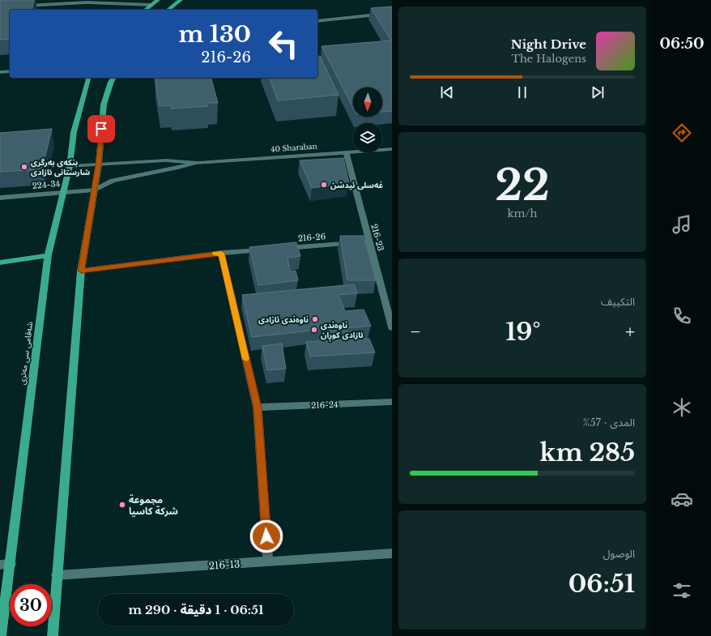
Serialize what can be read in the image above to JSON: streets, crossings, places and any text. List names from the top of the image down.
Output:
{
  "streets": {
    "main road": ["شەقامی سی مەتری"],
    "street": [
      "40 Sharaban",
      "224-34",
      "216-26",
      "216-23",
      "216-24",
      "216-13"
    ]
  },
  "crossings": [
    ["40 Sharaban", "224-34"],
    ["40 Sharaban", "216-23"],
    ["40 Sharaban", "شەقامی سی مەتری"],
    ["224-34", "شەقامی سی مەتری"],
    ["216-26", "216-23"]
  ],
  "places": [
    "بنکەی بەرگری شارستانی ئازادی",
    "غەسلی ئیدشن",
    "ناوەندی ئازادی",
    "ناوەندی ئازادی کوڕان",
    "مجموعة شرکة کاسیا"
  ],
  "north": "bottom",
  "page": {
    "tabs": "06:50",
    "turn": ["130 m", "216-26"],
    "song": ["Night Drive", "The Halogens"],
    "tile": [
      ["22", "km/h"],
      "التكييف",
      ["المدى · 57%", "285 km"],
      ["الوصول", "06:51"]
    ],
    "heat": ["−", "19°", "+"],
    "limit": "30",
    "trip": "06:51 · 1 دقيقة · 290 m"
  }
}
